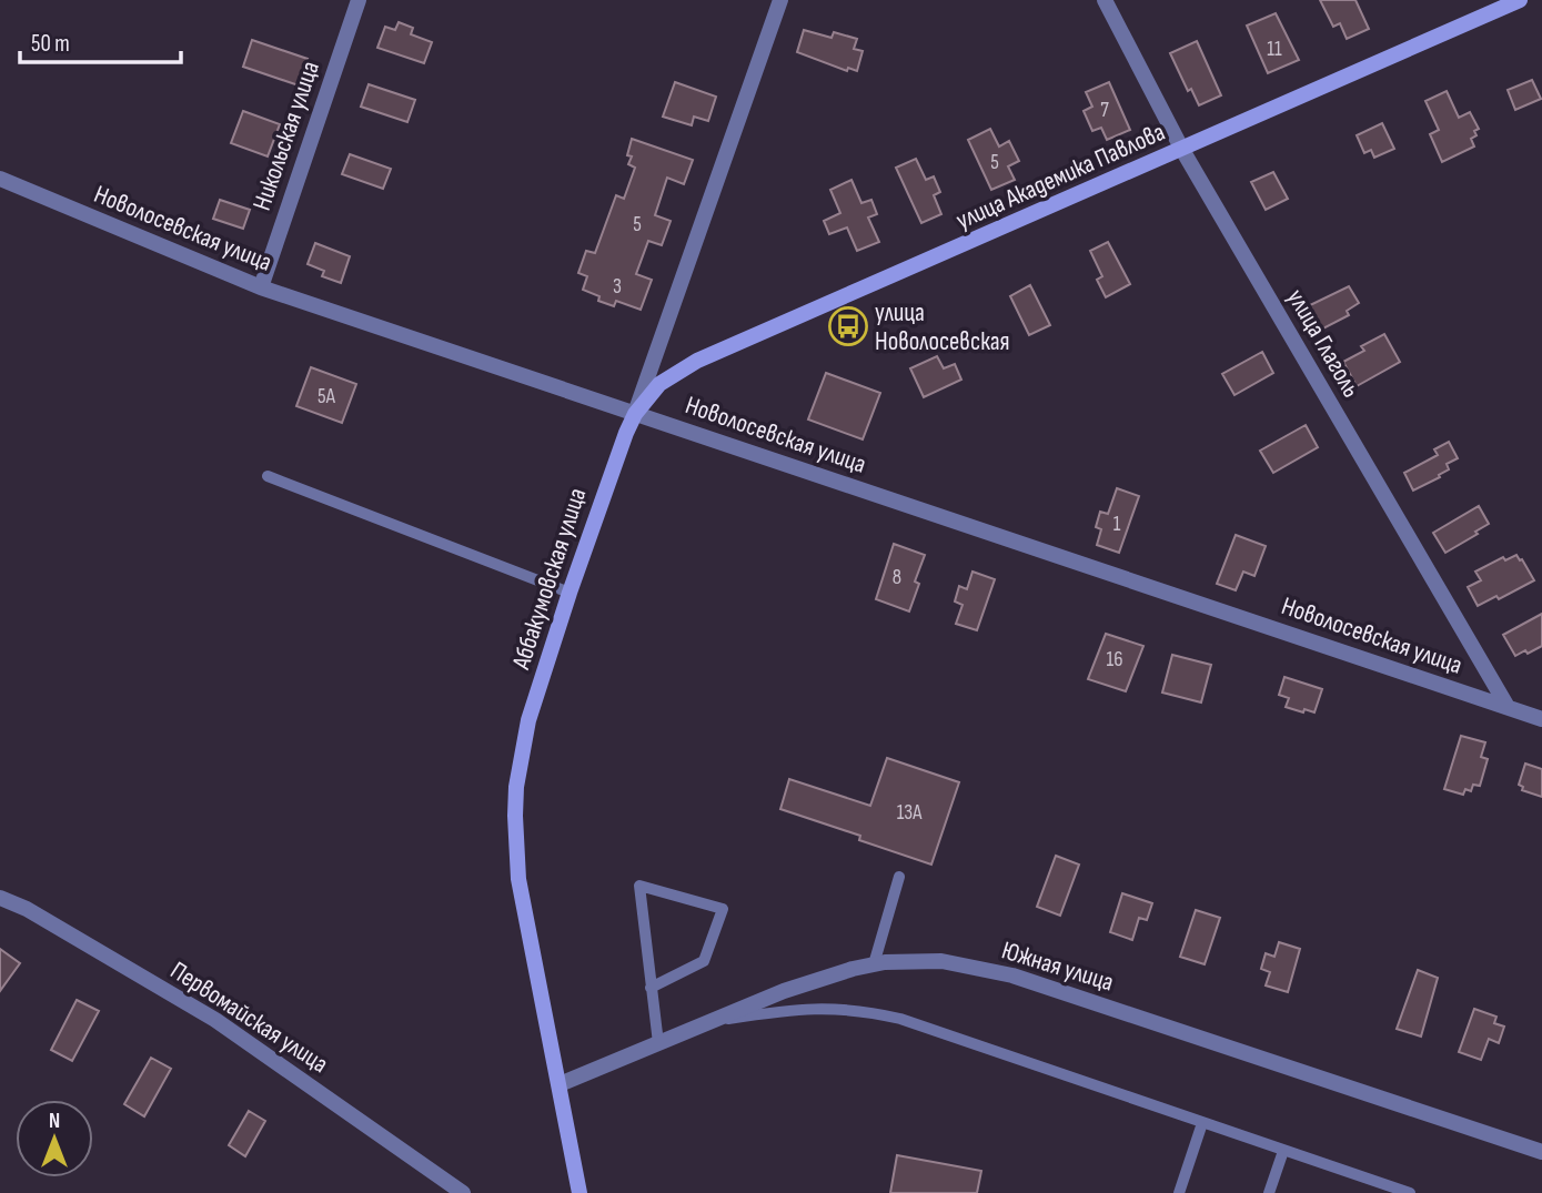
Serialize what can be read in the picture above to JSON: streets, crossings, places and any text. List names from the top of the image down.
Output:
{
  "streets": {
    "street": [
      "Никольская улица",
      "улица Академика Павлова",
      "Новолосевская улица",
      "улица Глаголь",
      "Аббакумовская улица",
      "Южная улица",
      "Первомайская улица"
    ]
  },
  "crossings": [
    ["Никольская улица", "Новолосевская улица"],
    ["улица Академика Павлова", "Новолосевская улица"],
    ["улица Академика Павлова", "улица Глаголь"],
    ["улица Академика Павлова", "Аббакумовская улица"],
    ["Новолосевская улица", "улица Глаголь"],
    ["Новолосевская улица", "Аббакумовская улица"],
    ["Аббакумовская улица", "Южная улица"]
  ],
  "places": {
    "bus stop": ["улица Новолосевская"]
  },
  "house_numbers": [
    "11",
    "7",
    "5",
    "5",
    "3",
    "5А",
    "1",
    "8",
    "16",
    "13А"
  ],
  "scale_bar": "50 m",
  "north": "top"
}
